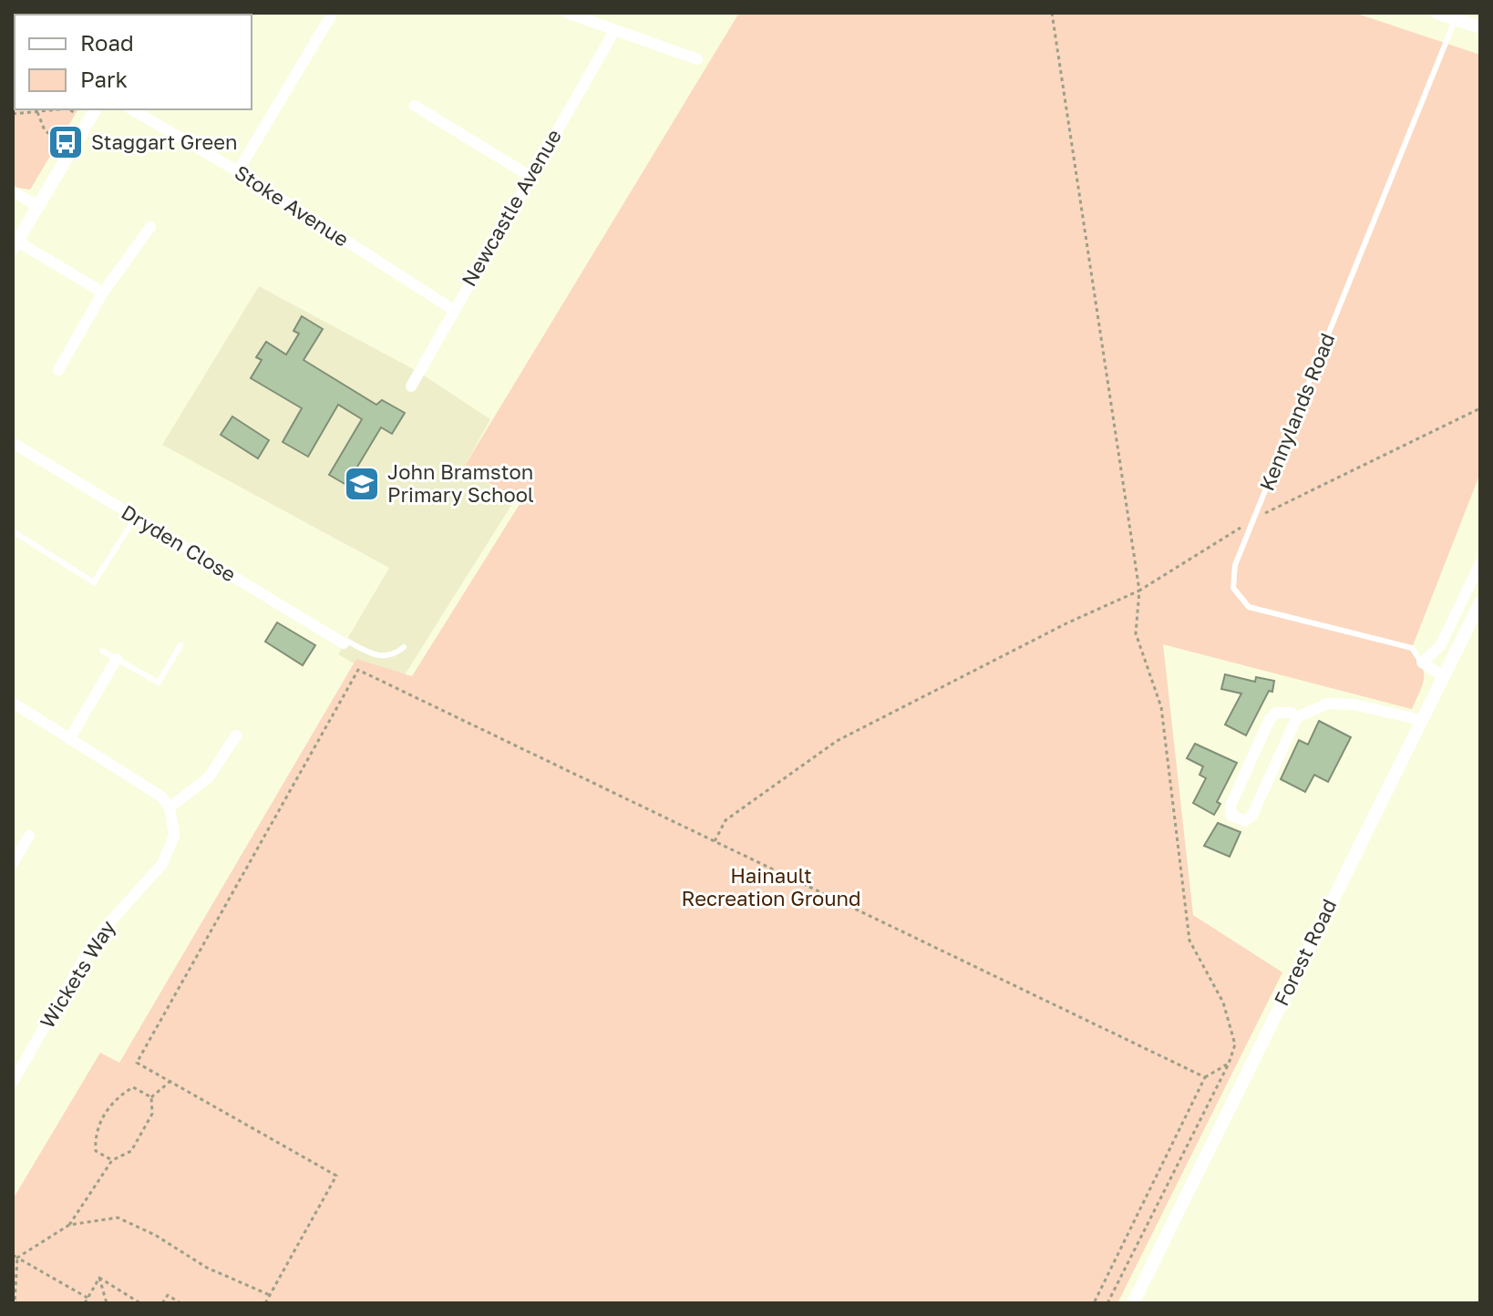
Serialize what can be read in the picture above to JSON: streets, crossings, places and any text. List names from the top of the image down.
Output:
{
  "streets": {
    "street": [
      "Stoke Avenue",
      "Newcastle Avenue",
      "Kennylands Road",
      "Dryden Close",
      "Forest Road",
      "Wickets Way"
    ]
  },
  "crossings": [
    ["Stoke Avenue", "Newcastle Avenue"],
    ["Kennylands Road", "Forest Road"]
  ],
  "parks": ["Hainault Recreation Ground"],
  "places": {
    "bus stop": ["Staggart Green"],
    "school or university": ["John Bramston Primary School"]
  },
  "legend": ["Road", "Park"]
}
